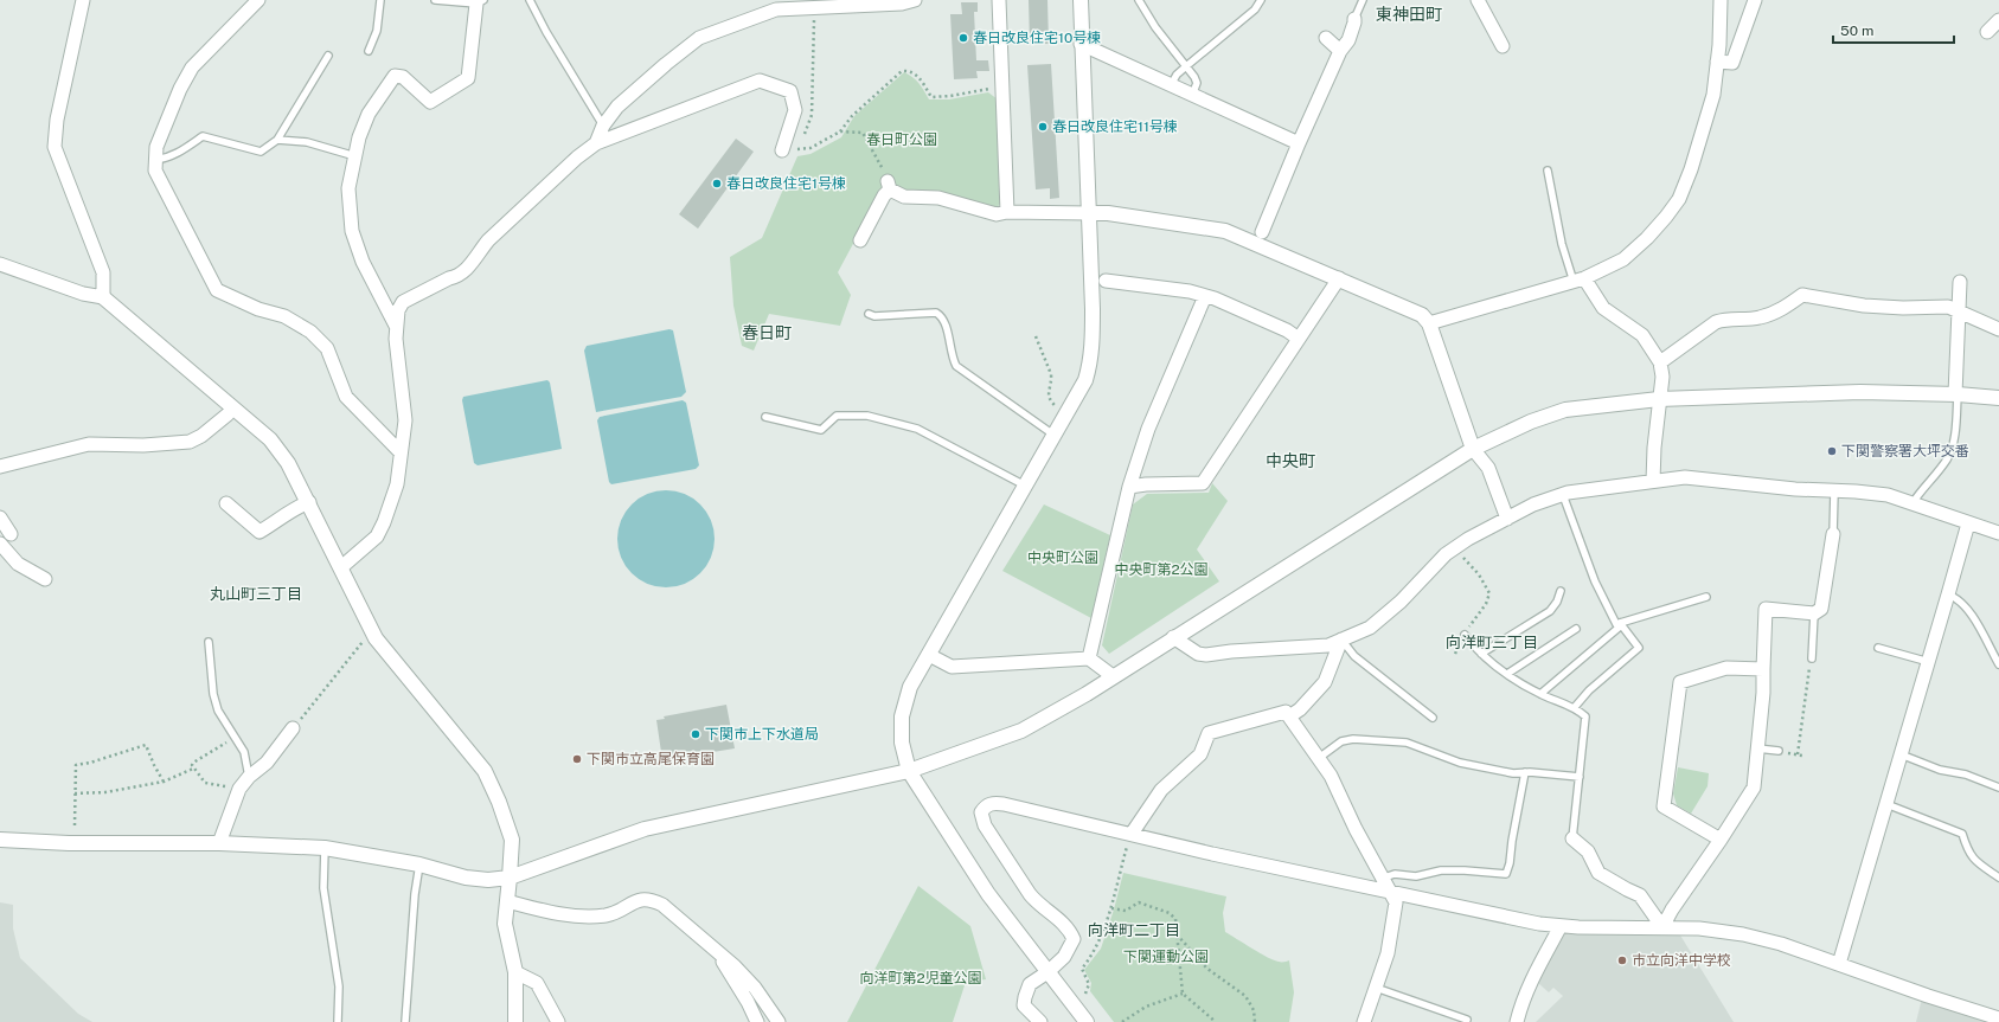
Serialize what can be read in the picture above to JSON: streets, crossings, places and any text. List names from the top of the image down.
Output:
{
  "districts": [
    "東神田町",
    "春日町",
    "中央町",
    "丸山町三丁目",
    "向洋町三丁目",
    "向洋町二丁目"
  ],
  "parks": [
    "春日町公園",
    "中央町公園",
    "中央町第2公園",
    "下関運動公園",
    "向洋町第2児童公園"
  ],
  "places": [
    "春日改良住宅10号棟",
    "春日改良住宅11号棟",
    "春日改良住宅1号棟",
    "下関警察署大坪交番",
    "下関市上下水道局",
    "下関市立高尾保育園",
    "市立向洋中学校"
  ],
  "scale_bar": "50 m"
}
